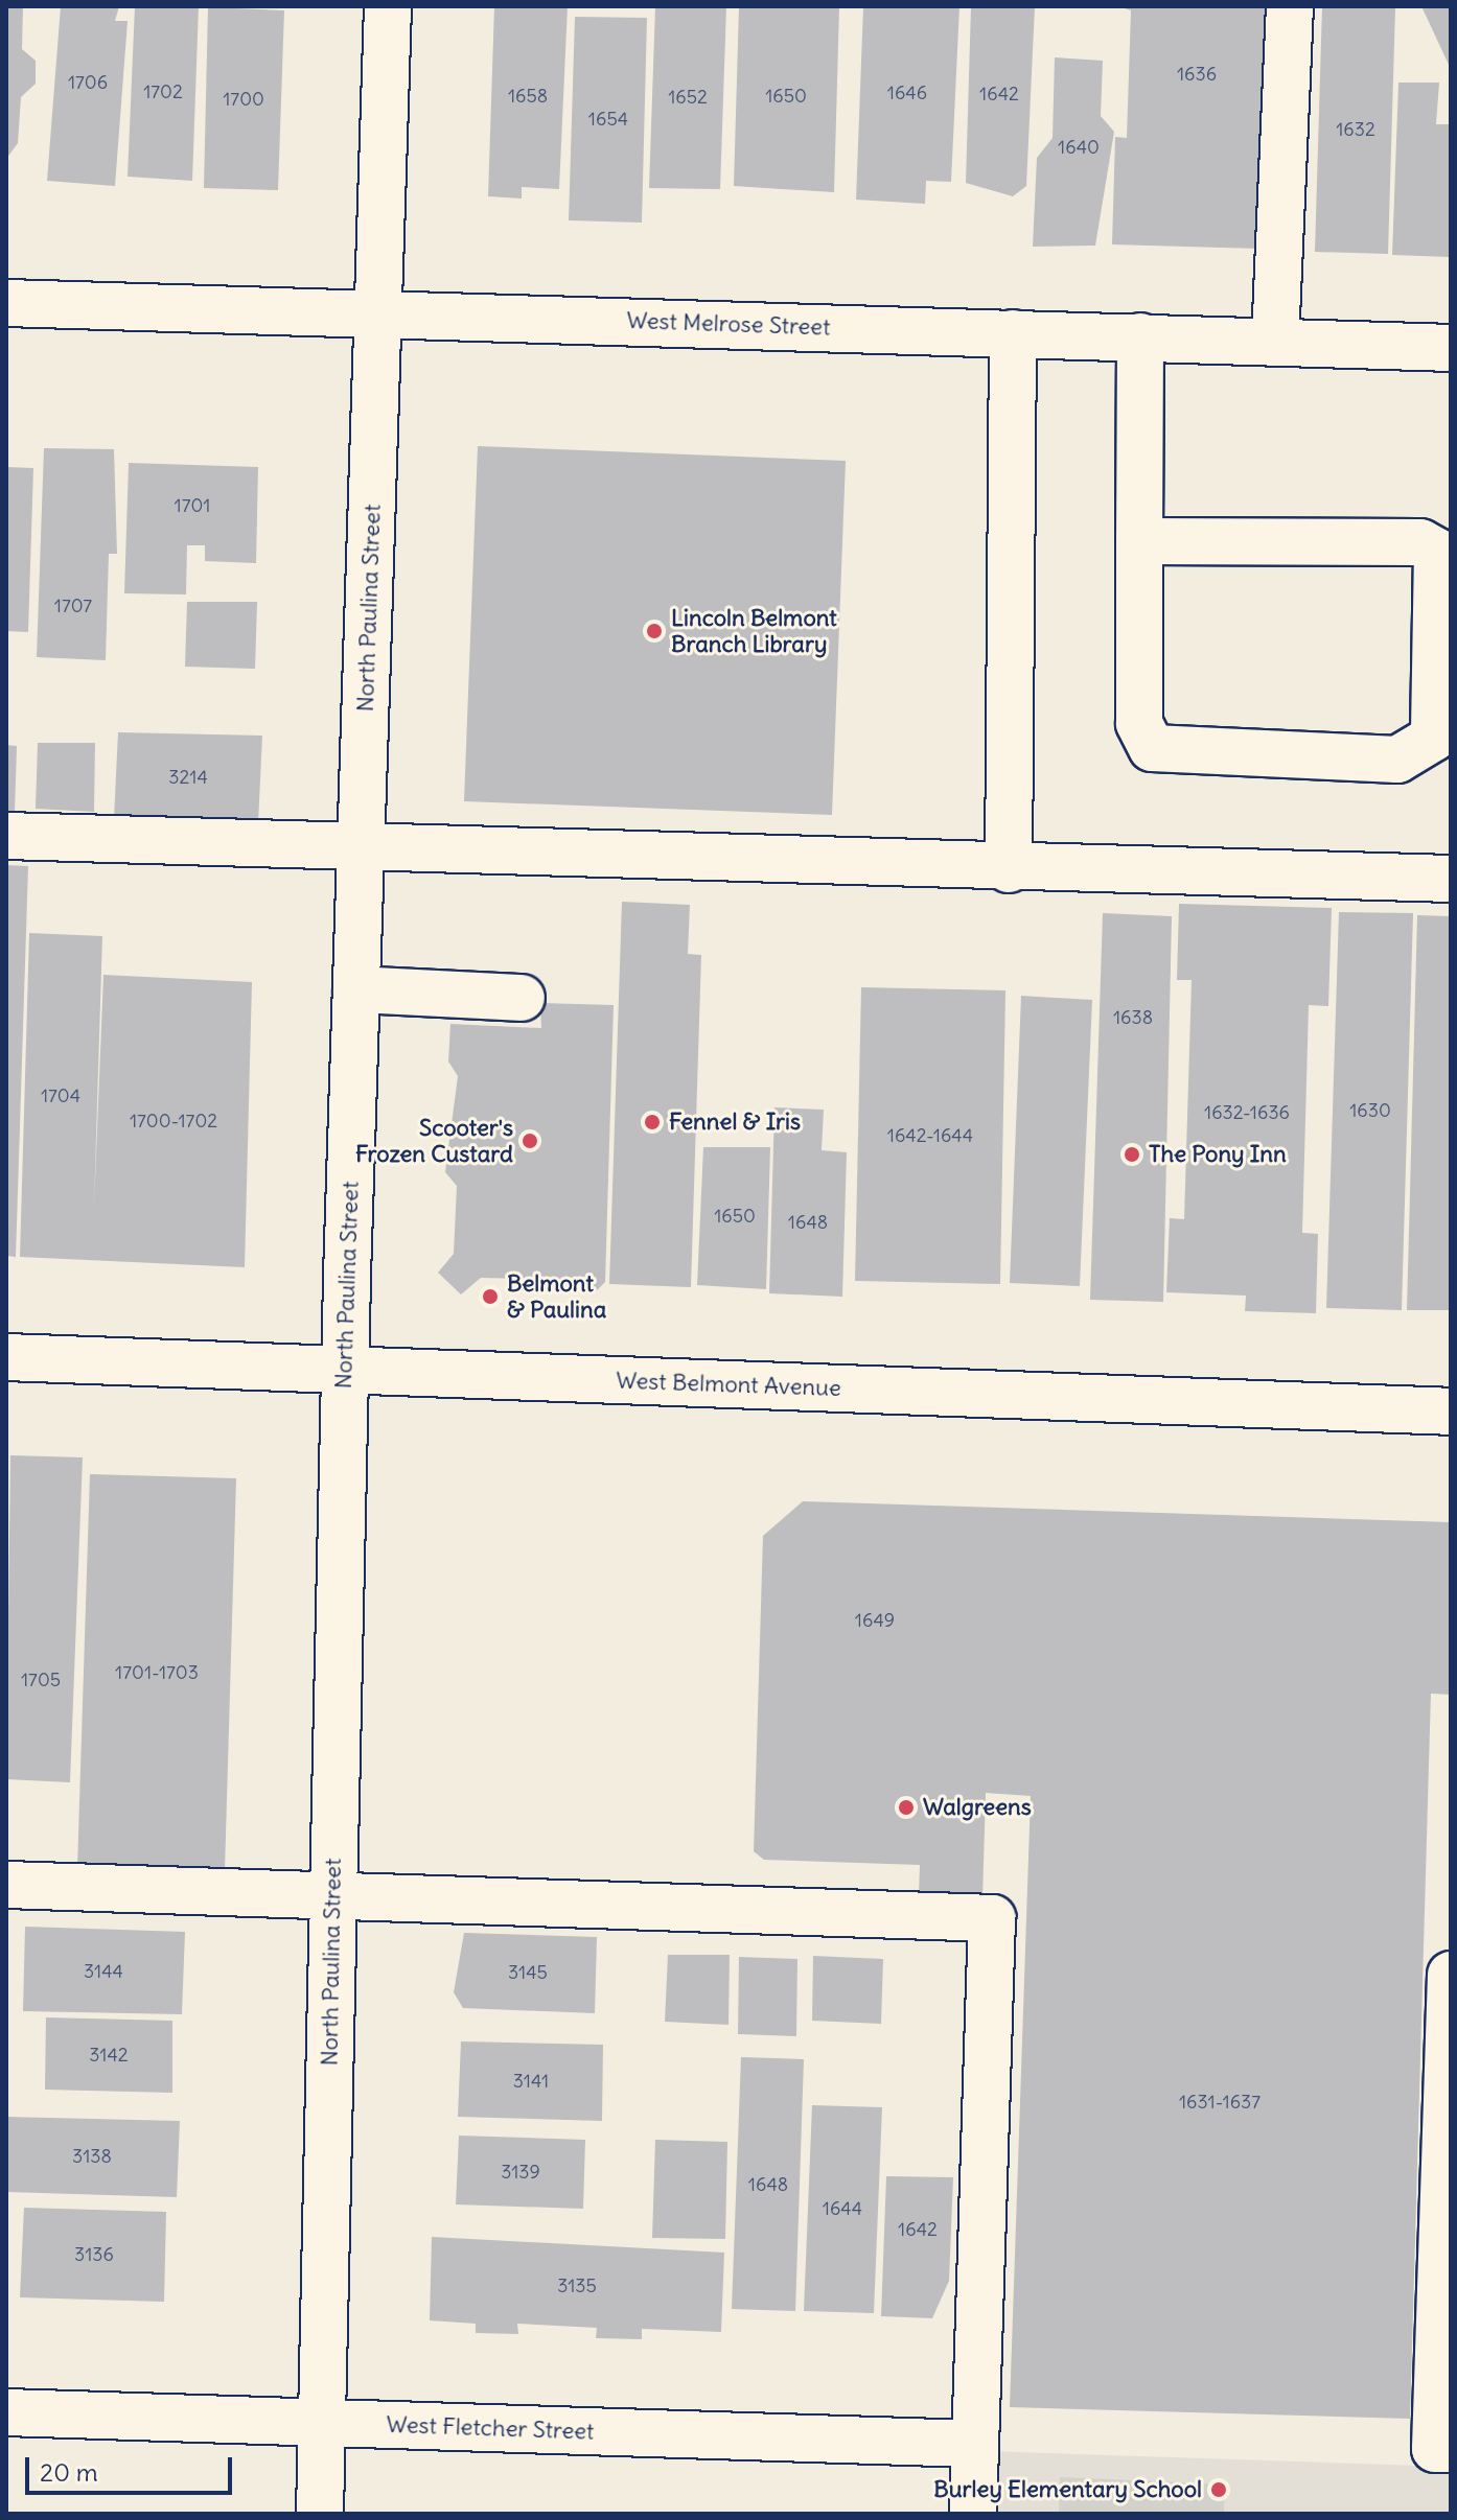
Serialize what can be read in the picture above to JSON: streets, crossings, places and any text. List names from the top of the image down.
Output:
{
  "streets": {
    "street": [
      "West Melrose Street",
      "North Paulina Street",
      "West Belmont Avenue",
      "West Fletcher Street"
    ]
  },
  "crossings": [
    ["West Melrose Street", "North Paulina Street"],
    ["North Paulina Street", "West Belmont Avenue"],
    ["North Paulina Street", "West Fletcher Street"]
  ],
  "places": [
    "Lincoln Belmont Branch Library",
    "Fennel & Iris",
    "Scooter's Frozen Custard",
    "The Pony Inn",
    "Belmont & Paulina",
    "Walgreens",
    "Burley Elementary School"
  ],
  "house_numbers": [
    "1636",
    "1706",
    "1702",
    "1646",
    "1642",
    "1658",
    "1650",
    "1652",
    "1700",
    "1654",
    "1632",
    "1640",
    "1701",
    "1707",
    "3214",
    "1638",
    "1704",
    "1630",
    "1632-1636",
    "1700-1702",
    "1642-1644",
    "1650",
    "1648",
    "1649",
    "1701-1703",
    "1705",
    "3144",
    "3145",
    "3142",
    "3141",
    "1631-1637",
    "3138",
    "3139",
    "1648",
    "1644",
    "1642",
    "3136",
    "3135"
  ],
  "scale_bar": "20 m"
}
